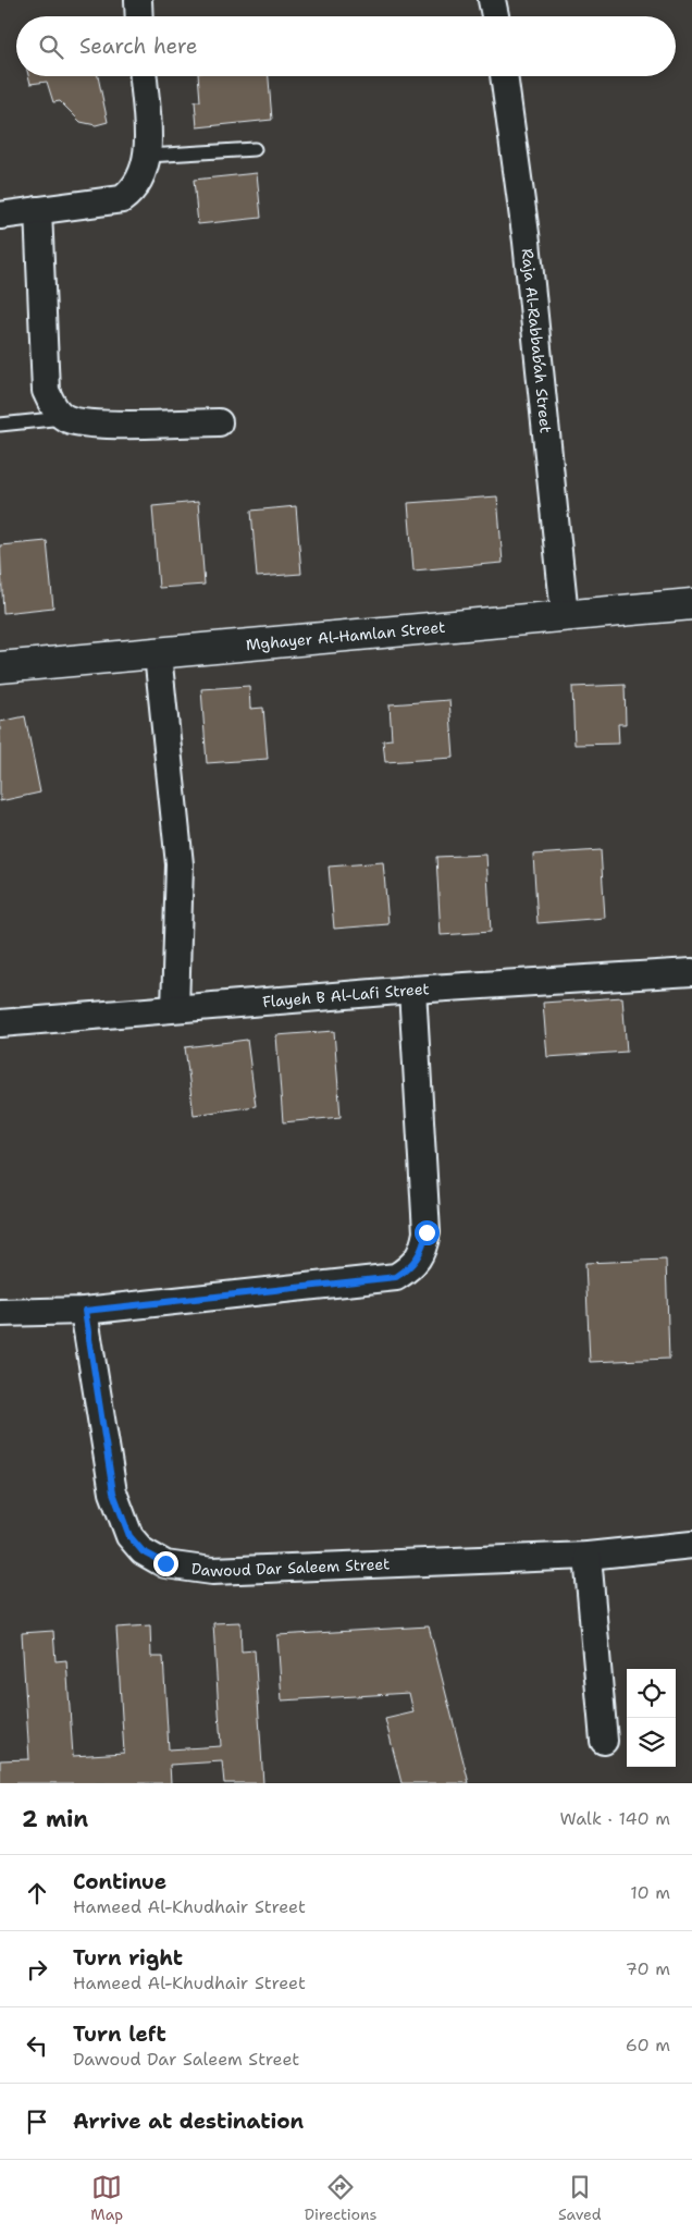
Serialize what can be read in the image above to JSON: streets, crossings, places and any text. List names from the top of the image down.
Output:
{
  "streets": {
    "street": [
      "Raja Al-Rabbab‘ah Street",
      "Mghayer Al-Hamlan Street",
      "Flayeh B Al-Lafi Street",
      "Dawoud Dar Saleem Street"
    ]
  },
  "crossings": [
    ["Raja Al-Rabbab‘ah Street", "Mghayer Al-Hamlan Street"]
  ],
  "page": {
    "search": "Search here",
    "heading": ["2 min", "Walk · 140 m"],
    "list": [
      ["Continue", "Hameed Al-Khudhair Street", "10 m"],
      ["Turn right", "Hameed Al-Khudhair Street", "70 m"],
      ["Turn left", "Dawoud Dar Saleem Street", "60 m"],
      "Arrive at destination"
    ],
    "nav": ["Map", "Directions", "Saved"]
  }
}
